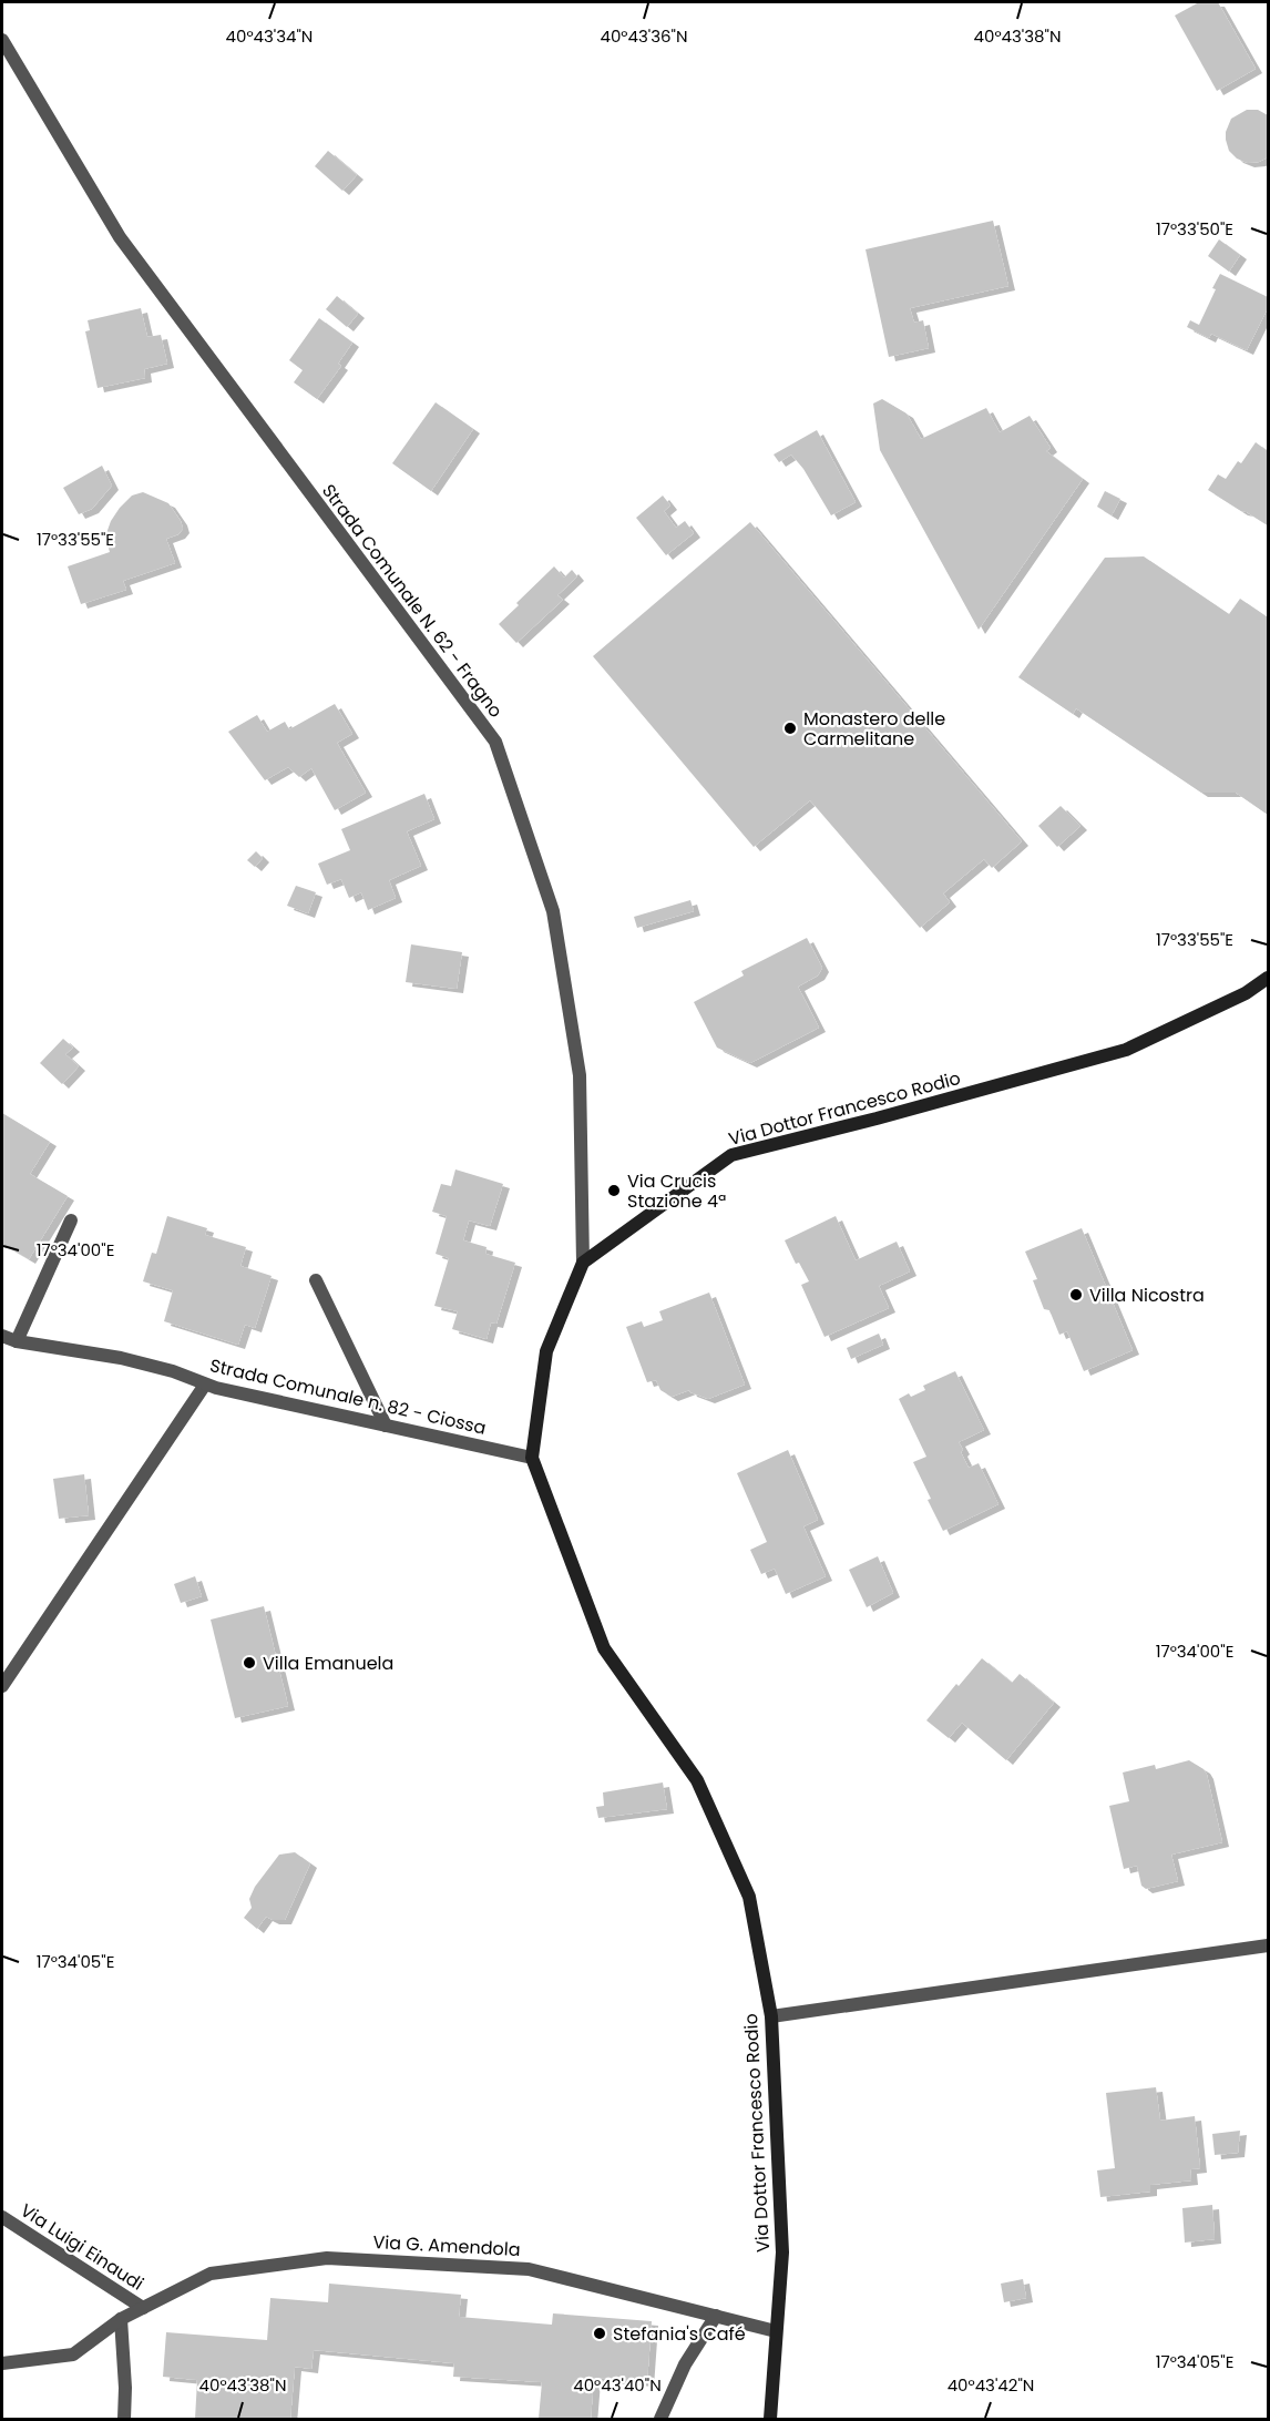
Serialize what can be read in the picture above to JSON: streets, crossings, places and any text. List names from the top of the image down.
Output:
{
  "streets": {
    "main road": ["Via Dottor Francesco Rodio"],
    "street": [
      "Strada Comunale N. 62 - Fragno",
      "Strada Comunale n. 82 - Ciossa",
      "Via G. Amendola",
      "Via Luigi Einaudi"
    ]
  },
  "crossings": [
    ["Strada Comunale N. 62 - Fragno", "Via Dottor Francesco Rodio"],
    ["Via Dottor Francesco Rodio", "Strada Comunale n. 82 - Ciossa"],
    ["Via Dottor Francesco Rodio", "Via G. Amendola"],
    ["Via G. Amendola", "Via Luigi Einaudi"]
  ],
  "places": [
    "Monastero delle Carmelitane",
    "Via Crucis Stazione 4ª",
    "Villa Nicostra",
    "Villa Emanuela",
    "Stefania's Café"
  ],
  "coordinates": [
    "40°43'34\"N",
    "40°43'36\"N",
    "40°43'38\"N",
    "17°33'50\"E",
    "17°33'55\"E",
    "17°34'00\"E",
    "17°34'05\"E",
    "40°43'40\"N",
    "40°43'42\"N"
  ]
}
